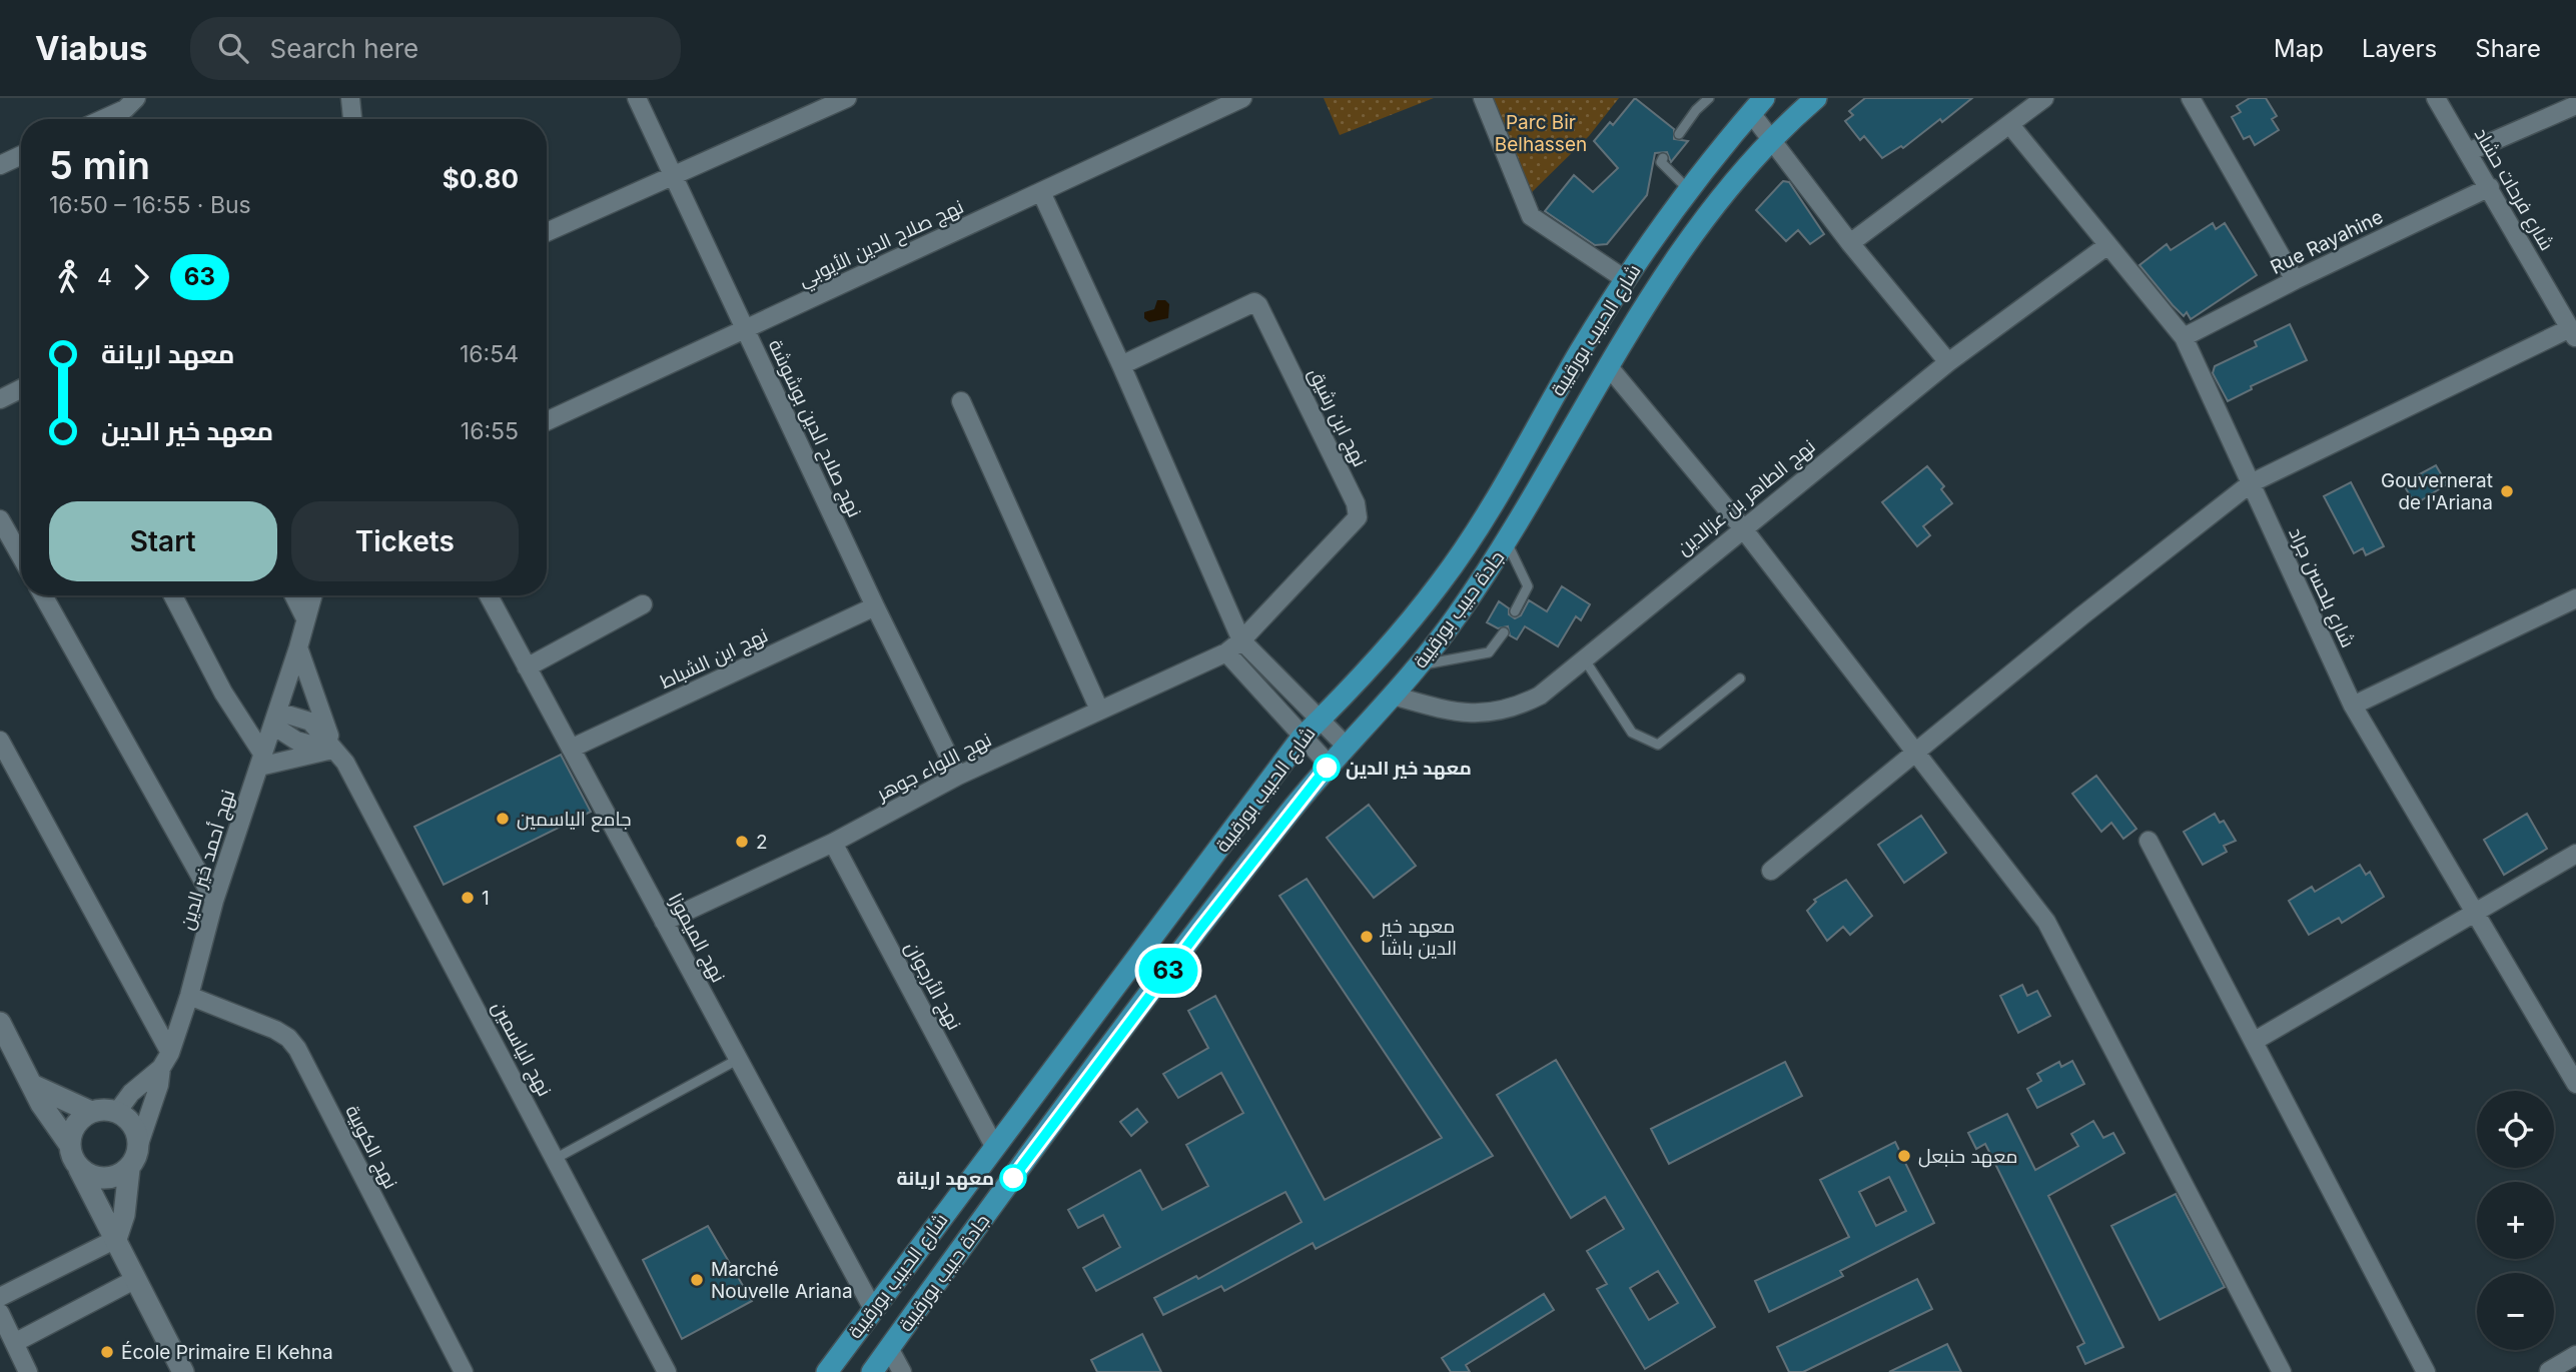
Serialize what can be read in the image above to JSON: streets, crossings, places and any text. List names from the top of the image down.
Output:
{
  "streets": {
    "main road": ["شارع الحبيب بورقيبة", "جادة حبيب بورقيبة"],
    "street": [
      "شارع فرحات حشاد",
      "Rue Rayahine",
      "نهج صلاح الدين الأيوبي",
      "نهج ابن رشيق",
      "نهج صلاح الدين بوشوشة",
      "نهج الطاهر بن عزالدين",
      "شارع بلحسن جراد",
      "نهج ابن الشباط",
      "نهج اللواء جوهر",
      "نهج أحمد خير الدين",
      "نهج الميموزا",
      "نهج الأرجوان",
      "نهج الياسمين",
      "نهج الكوبية"
    ]
  },
  "crossings": [
    ["شارع فرحات حشاد", "Rue Rayahine"],
    ["Rue Rayahine", "شارع بلحسن جراد"],
    ["نهج صلاح الدين الأيوبي", "نهج صلاح الدين بوشوشة"],
    ["شارع الحبيب بورقيبة", "نهج الميموزا"],
    ["شارع الحبيب بورقيبة", "نهج الأرجوان"],
    ["نهج ابن رشيق", "نهج اللواء جوهر"],
    ["نهج صلاح الدين بوشوشة", "نهج ابن الشباط"],
    ["نهج صلاح الدين بوشوشة", "نهج اللواء جوهر"],
    ["نهج الطاهر بن عزالدين", "شارع بلحسن جراد"],
    ["نهج الطاهر بن عزالدين", "جادة حبيب بورقيبة"],
    ["نهج ابن الشباط", "نهج الميموزا"],
    ["نهج اللواء جوهر", "نهج الميموزا"],
    ["نهج اللواء جوهر", "نهج الأرجوان"],
    ["نهج أحمد خير الدين", "نهج الياسمين"],
    ["نهج أحمد خير الدين", "نهج الكوبية"]
  ],
  "parks": ["Parc Bir Belhassen"],
  "places": [
    "Gouvernerat de l'Ariana",
    "معهد خير الدين",
    "جامع الياسمين",
    "2",
    "1",
    "معهد خير الدين باشا",
    "معهد حنبعل",
    "معهد اريانة",
    "Marché Nouvelle Ariana",
    "École Primaire El Kehna"
  ],
  "lines": ["bus line 63"],
  "page": {
    "header": "Viabus",
    "search": "Search here",
    "nav": ["Map", "Layers", "Share"],
    "on_map": "63",
    "heading": ["5 min", "16:50 – 16:55 · Bus", "$0.80"],
    "legs": ["4", "63"],
    "list": [
      {
        "name": "معهد اريانة",
        "value": "16:54"
      },
      {
        "name": "معهد خير الدين",
        "value": "16:55"
      }
    ],
    "buttons": ["Start", "Tickets"],
    "map_buttons": ["+", "−"]
  }
}
